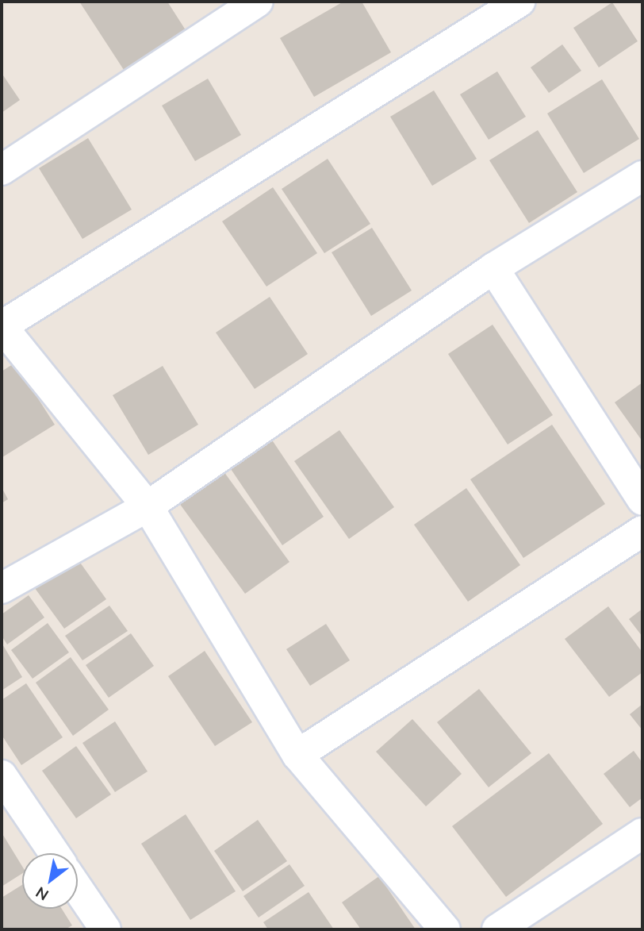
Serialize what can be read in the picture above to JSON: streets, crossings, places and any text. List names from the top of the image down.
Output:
{
  "north": "bottom left"
}
